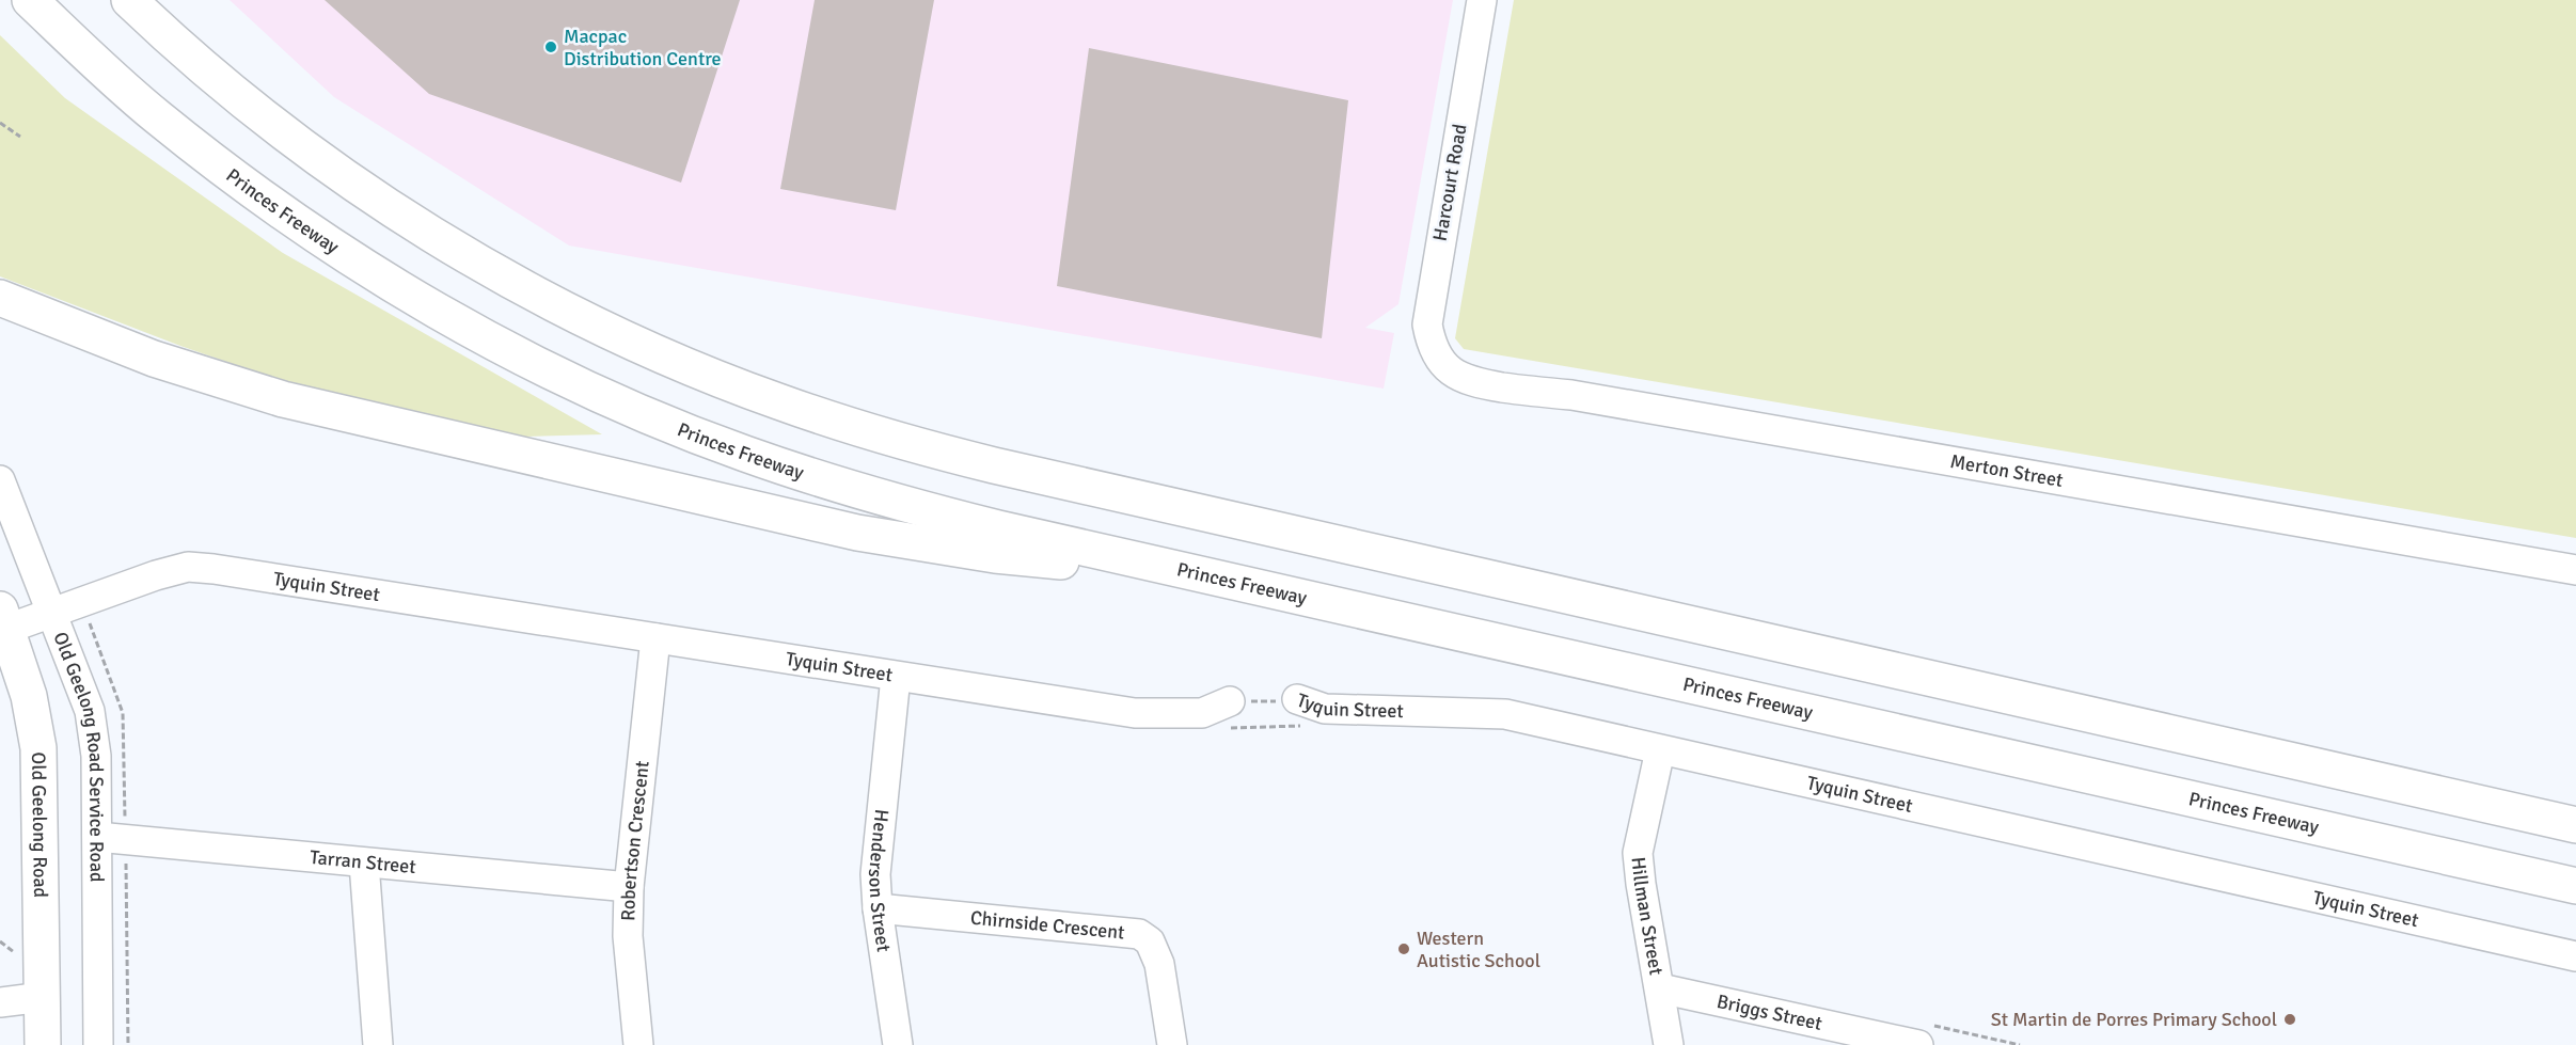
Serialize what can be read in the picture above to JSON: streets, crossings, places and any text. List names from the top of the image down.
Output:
{
  "streets": {
    "main road": ["Princes Freeway", "Old Geelong Road"],
    "street": [
      "Harcourt Road",
      "Merton Street",
      "Tyquin Street",
      "Old Geelong Road Service Road",
      "Robertson Crescent",
      "Tarran Street",
      "Henderson Street",
      "Hillman Street",
      "Chirnside Crescent",
      "Briggs Street"
    ]
  },
  "crossings": [
    ["Harcourt Road", "Merton Street"],
    ["Tyquin Street", "Old Geelong Road Service Road"],
    ["Tyquin Street", "Old Geelong Road"],
    ["Tyquin Street", "Robertson Crescent"],
    ["Tyquin Street", "Henderson Street"],
    ["Tyquin Street", "Hillman Street"],
    ["Old Geelong Road Service Road", "Tarran Street"],
    ["Robertson Crescent", "Tarran Street"],
    ["Henderson Street", "Chirnside Crescent"],
    ["Hillman Street", "Briggs Street"]
  ],
  "places": ["Macpac Distribution Centre", "Western Autistic School", "St Martin de Porres Primary School"]
}
